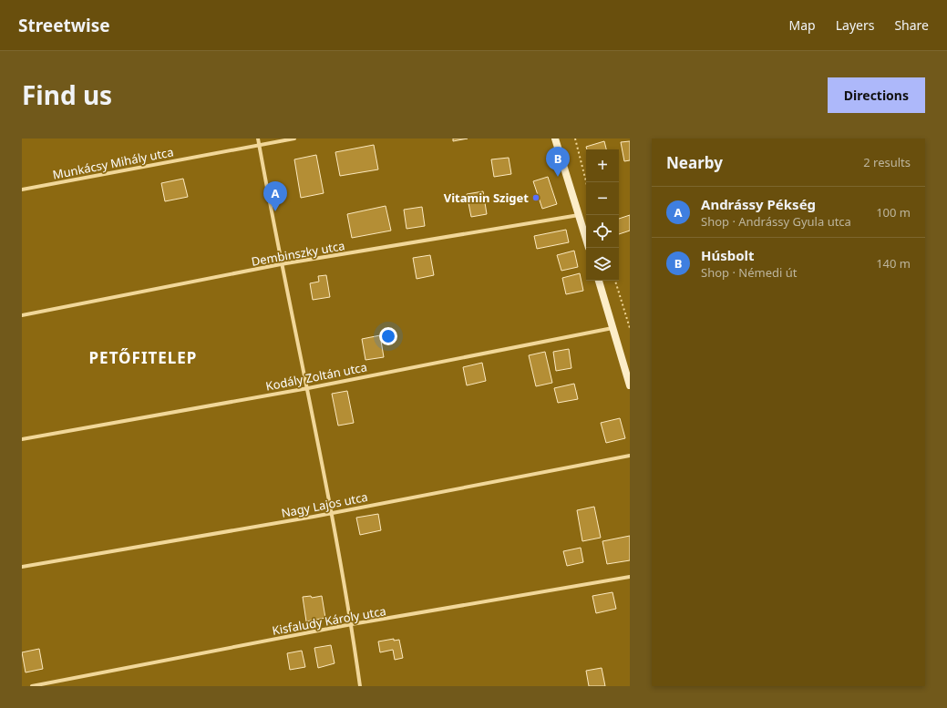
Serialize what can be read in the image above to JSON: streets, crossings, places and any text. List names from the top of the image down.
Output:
{
  "streets": {
    "street": [
      "Munkácsy Mihály utca",
      "Dembinszky utca",
      "Kodály Zoltán utca",
      "Nagy Lajos utca",
      "Kisfaludy Károly utca"
    ]
  },
  "districts": ["PETŐFITELEP"],
  "places": ["Vitamin Sziget"],
  "page": {
    "header": "Streetwise",
    "nav": ["Map", "Layers", "Share"],
    "title": "Find us",
    "buttons": "Directions",
    "heading": ["Nearby", "2 results"],
    "pins": ["B", "A"],
    "map_buttons": ["+", "−"],
    "list": [
      {
        "mark": "A",
        "name": "Andrássy Pékség",
        "note": "Shop · Andrássy Gyula utca",
        "value": "100 m"
      },
      {
        "mark": "B",
        "name": "Húsbolt",
        "note": "Shop · Némedi út",
        "value": "140 m"
      }
    ]
  }
}
